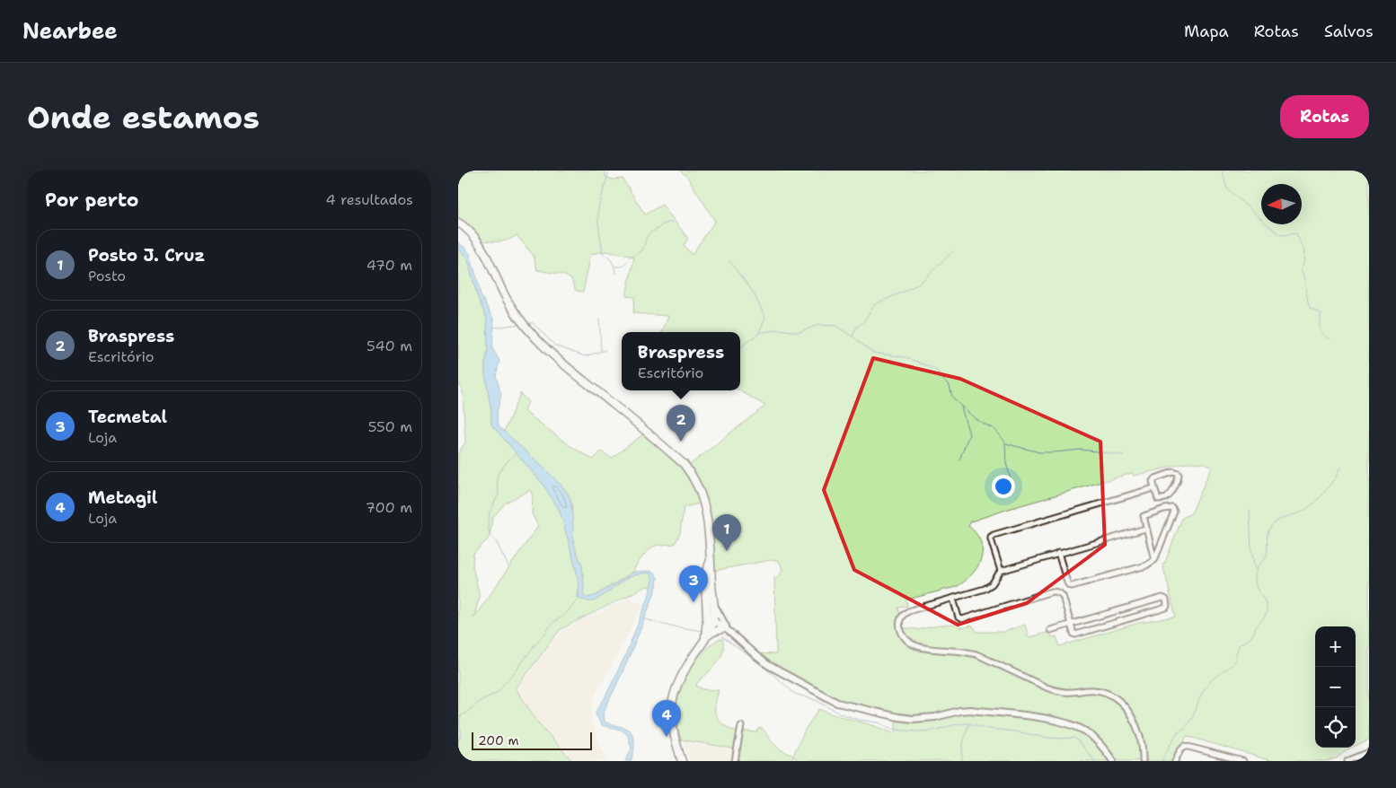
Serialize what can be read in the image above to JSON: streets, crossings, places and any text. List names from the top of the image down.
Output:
{
  "scale_bar": "200 m",
  "north": "left",
  "page": {
    "header": "Nearbee",
    "nav": ["Mapa", "Rotas", "Salvos"],
    "buttons": "Rotas",
    "title": "Onde estamos",
    "heading": ["Por perto", "4 resultados"],
    "list": [
      {
        "mark": "1",
        "name": "Posto J. Cruz",
        "note": "Posto",
        "value": "470 m"
      },
      {
        "mark": "2",
        "name": "Braspress",
        "note": "Escritório",
        "value": "540 m"
      },
      {
        "mark": "3",
        "name": "Tecmetal",
        "note": "Loja",
        "value": "550 m"
      },
      {
        "mark": "4",
        "name": "Metagil",
        "note": "Loja",
        "value": "700 m"
      }
    ],
    "popup": ["Braspress", "Escritório"],
    "pins": [
      "2",
      "1",
      "3",
      "4"
    ],
    "map_buttons": ["+", "−"],
    "scale": "200 m"
  }
}
